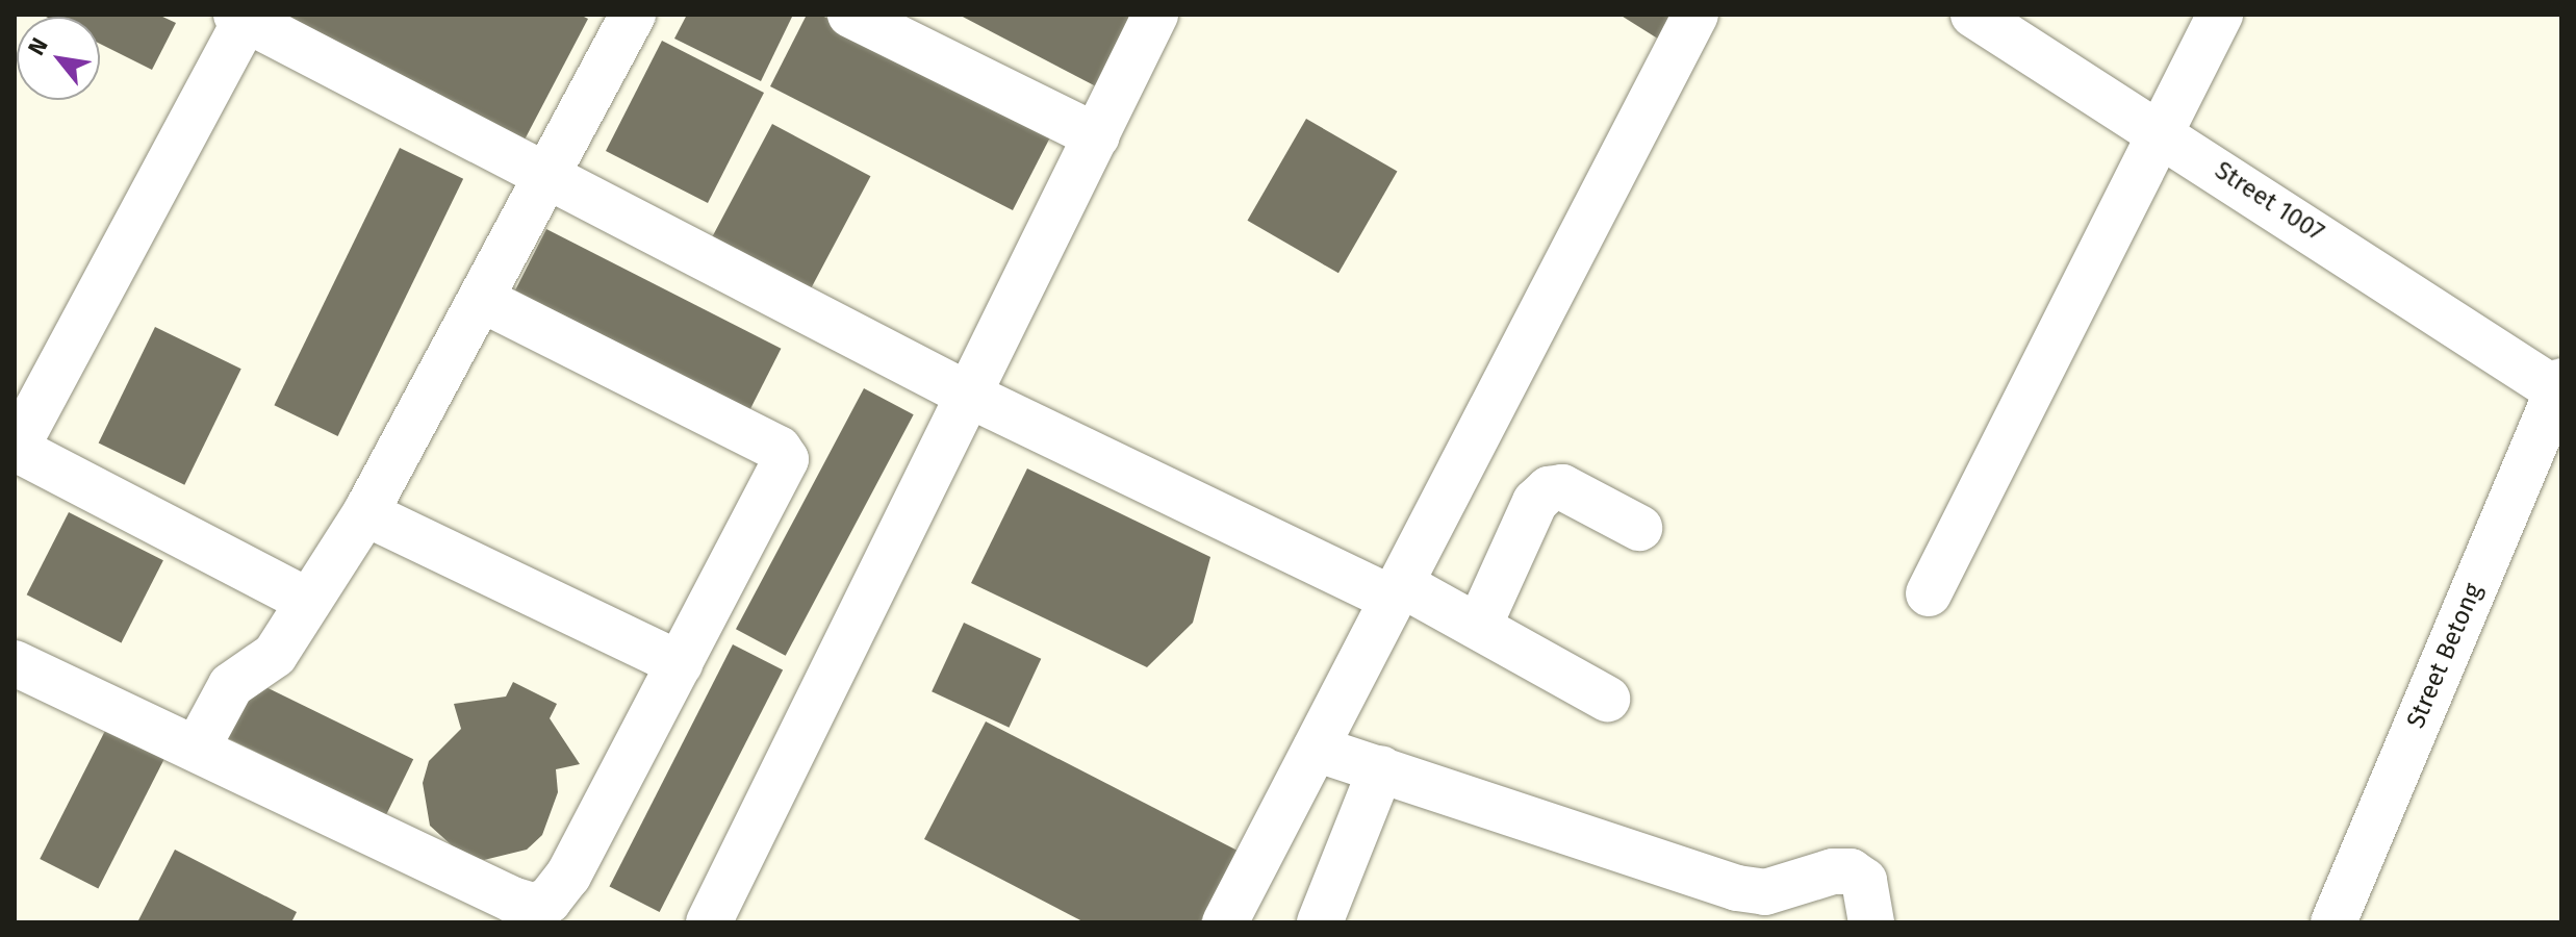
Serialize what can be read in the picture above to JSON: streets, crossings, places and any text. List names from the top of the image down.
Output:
{
  "streets": {
    "street": ["Street 1007", "Street Betong"]
  },
  "crossings": [
    ["Street 1007", "Street Betong"]
  ],
  "north": "top left"
}
